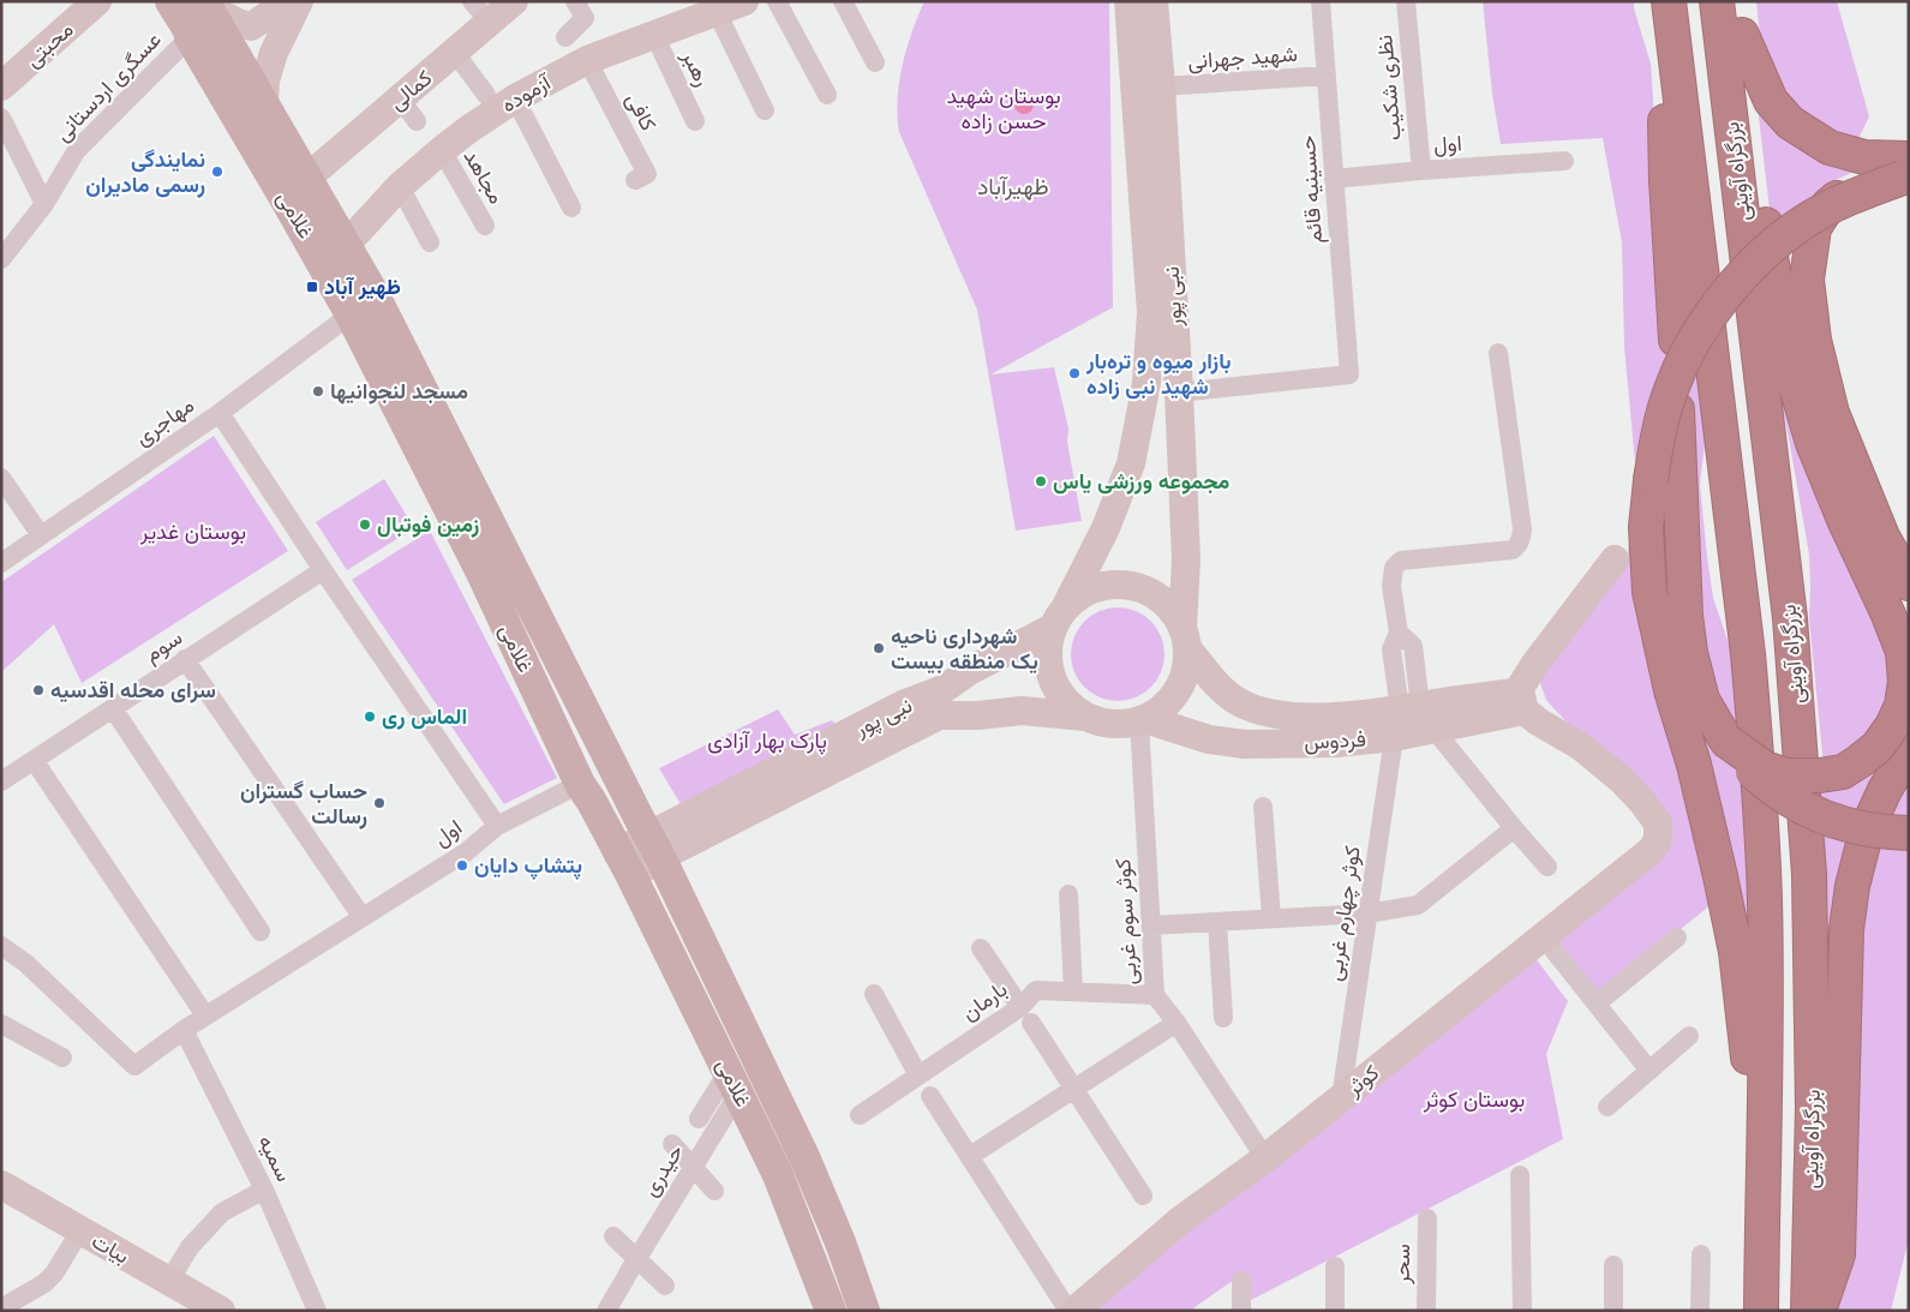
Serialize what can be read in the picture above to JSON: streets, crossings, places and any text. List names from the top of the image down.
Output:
{
  "streets": {
    "highway": ["بزرگراه آوینی"],
    "main road": [
      "محبتی",
      "کمالی",
      "آزموده",
      "غلامی",
      "نبی پور",
      "فردوس",
      "کوثر",
      "بیات"
    ],
    "street": [
      "شهید جهرانی",
      "رهبر",
      "عسگری اردستانی",
      "نظری شکیب",
      "کافی",
      "اول",
      "مجاهد",
      "حسینیه قائم",
      "مهاجری",
      "سوم",
      "کوثر چهارم غربی",
      "کوثر سوم غربی",
      "بارمان",
      "سمیه",
      "حیدری",
      "سحر"
    ]
  },
  "crossings": [
    ["شهید جهرانی", "حسینیه قائم"],
    ["شهید جهرانی", "نبی پور"],
    ["رهبر", "آزموده"],
    ["عسگری اردستانی", "غلامی"],
    ["نظری شکیب", "اول"],
    ["کمالی", "غلامی"],
    ["آزموده", "کافی"],
    ["آزموده", "مجاهد"],
    ["آزموده", "غلامی"],
    ["اول", "حسینیه قائم"],
    ["اول", "مهاجری"],
    ["اول", "سوم"],
    ["اول", "سمیه"],
    ["حسینیه قائم", "نبی پور"],
    ["غلامی", "نبی پور"],
    ["غلامی", "مهاجری"],
    ["غلامی", "حیدری"],
    ["نبی پور", "فردوس"],
    ["نبی پور", "کوثر سوم غربی"],
    ["فردوس", "کوثر چهارم غربی"],
    ["فردوس", "کوثر سوم غربی"],
    ["فردوس", "کوثر"],
    ["کوثر چهارم غربی", "کوثر"],
    ["کوثر سوم غربی", "بارمان"],
    ["کوثر سوم غربی", "کوثر"]
  ],
  "districts": ["ظهیرآباد"],
  "parks": [
    "بوستان شهید حسن زاده",
    "بوستان غدیر",
    "پارک بهار آزادی",
    "بوستان کوثر"
  ],
  "places": {
    "other": [
      "نمایندگی رسمی مادیران",
      "بازار میوه و تره‌بار شهید نبی زاده",
      "مسجد لنجوانیها",
      "مجموعه ورزشی یاس",
      "زمین فوتبال",
      "شهرداری ناحیه یک منطقه بیست",
      "سرای محله اقدسیه",
      "الماس ری",
      "حساب گستران رسالت",
      "پتشاپ دایان"
    ],
    "transit": ["ظهیر آباد"]
  }
}
